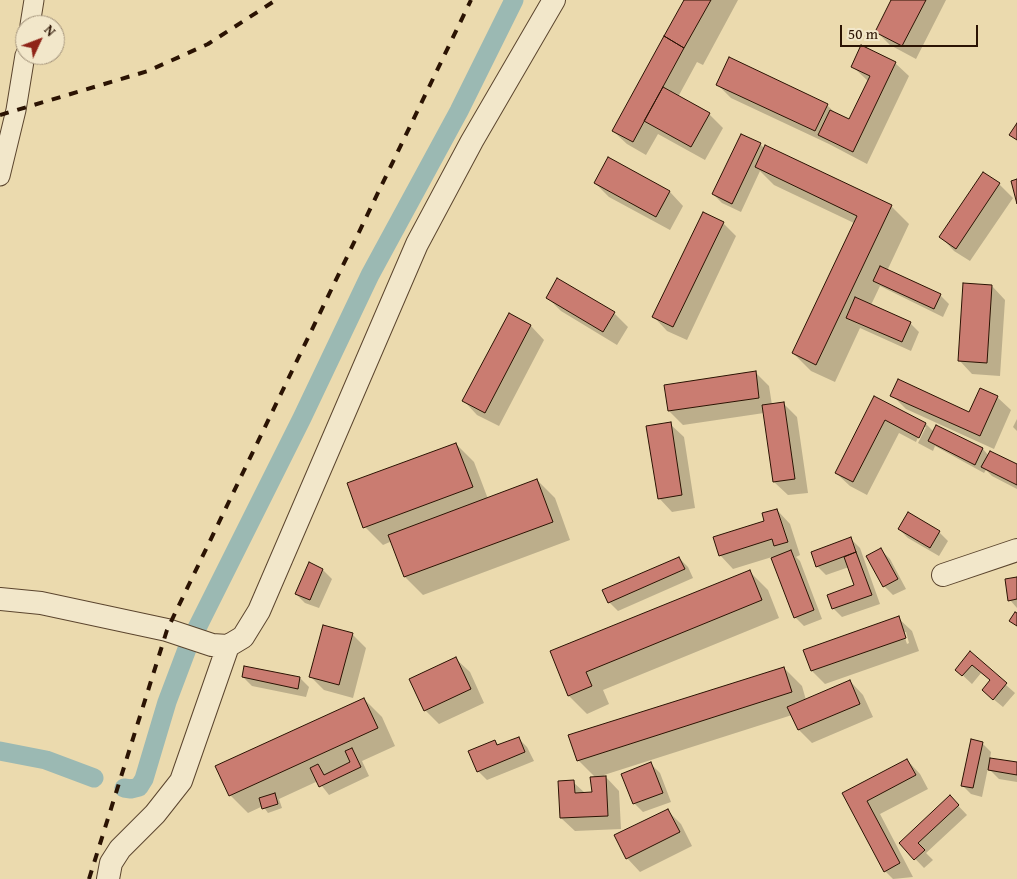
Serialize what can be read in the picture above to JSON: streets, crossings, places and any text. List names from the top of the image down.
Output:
{
  "scale_bar": "50 m",
  "north": "top right"
}
